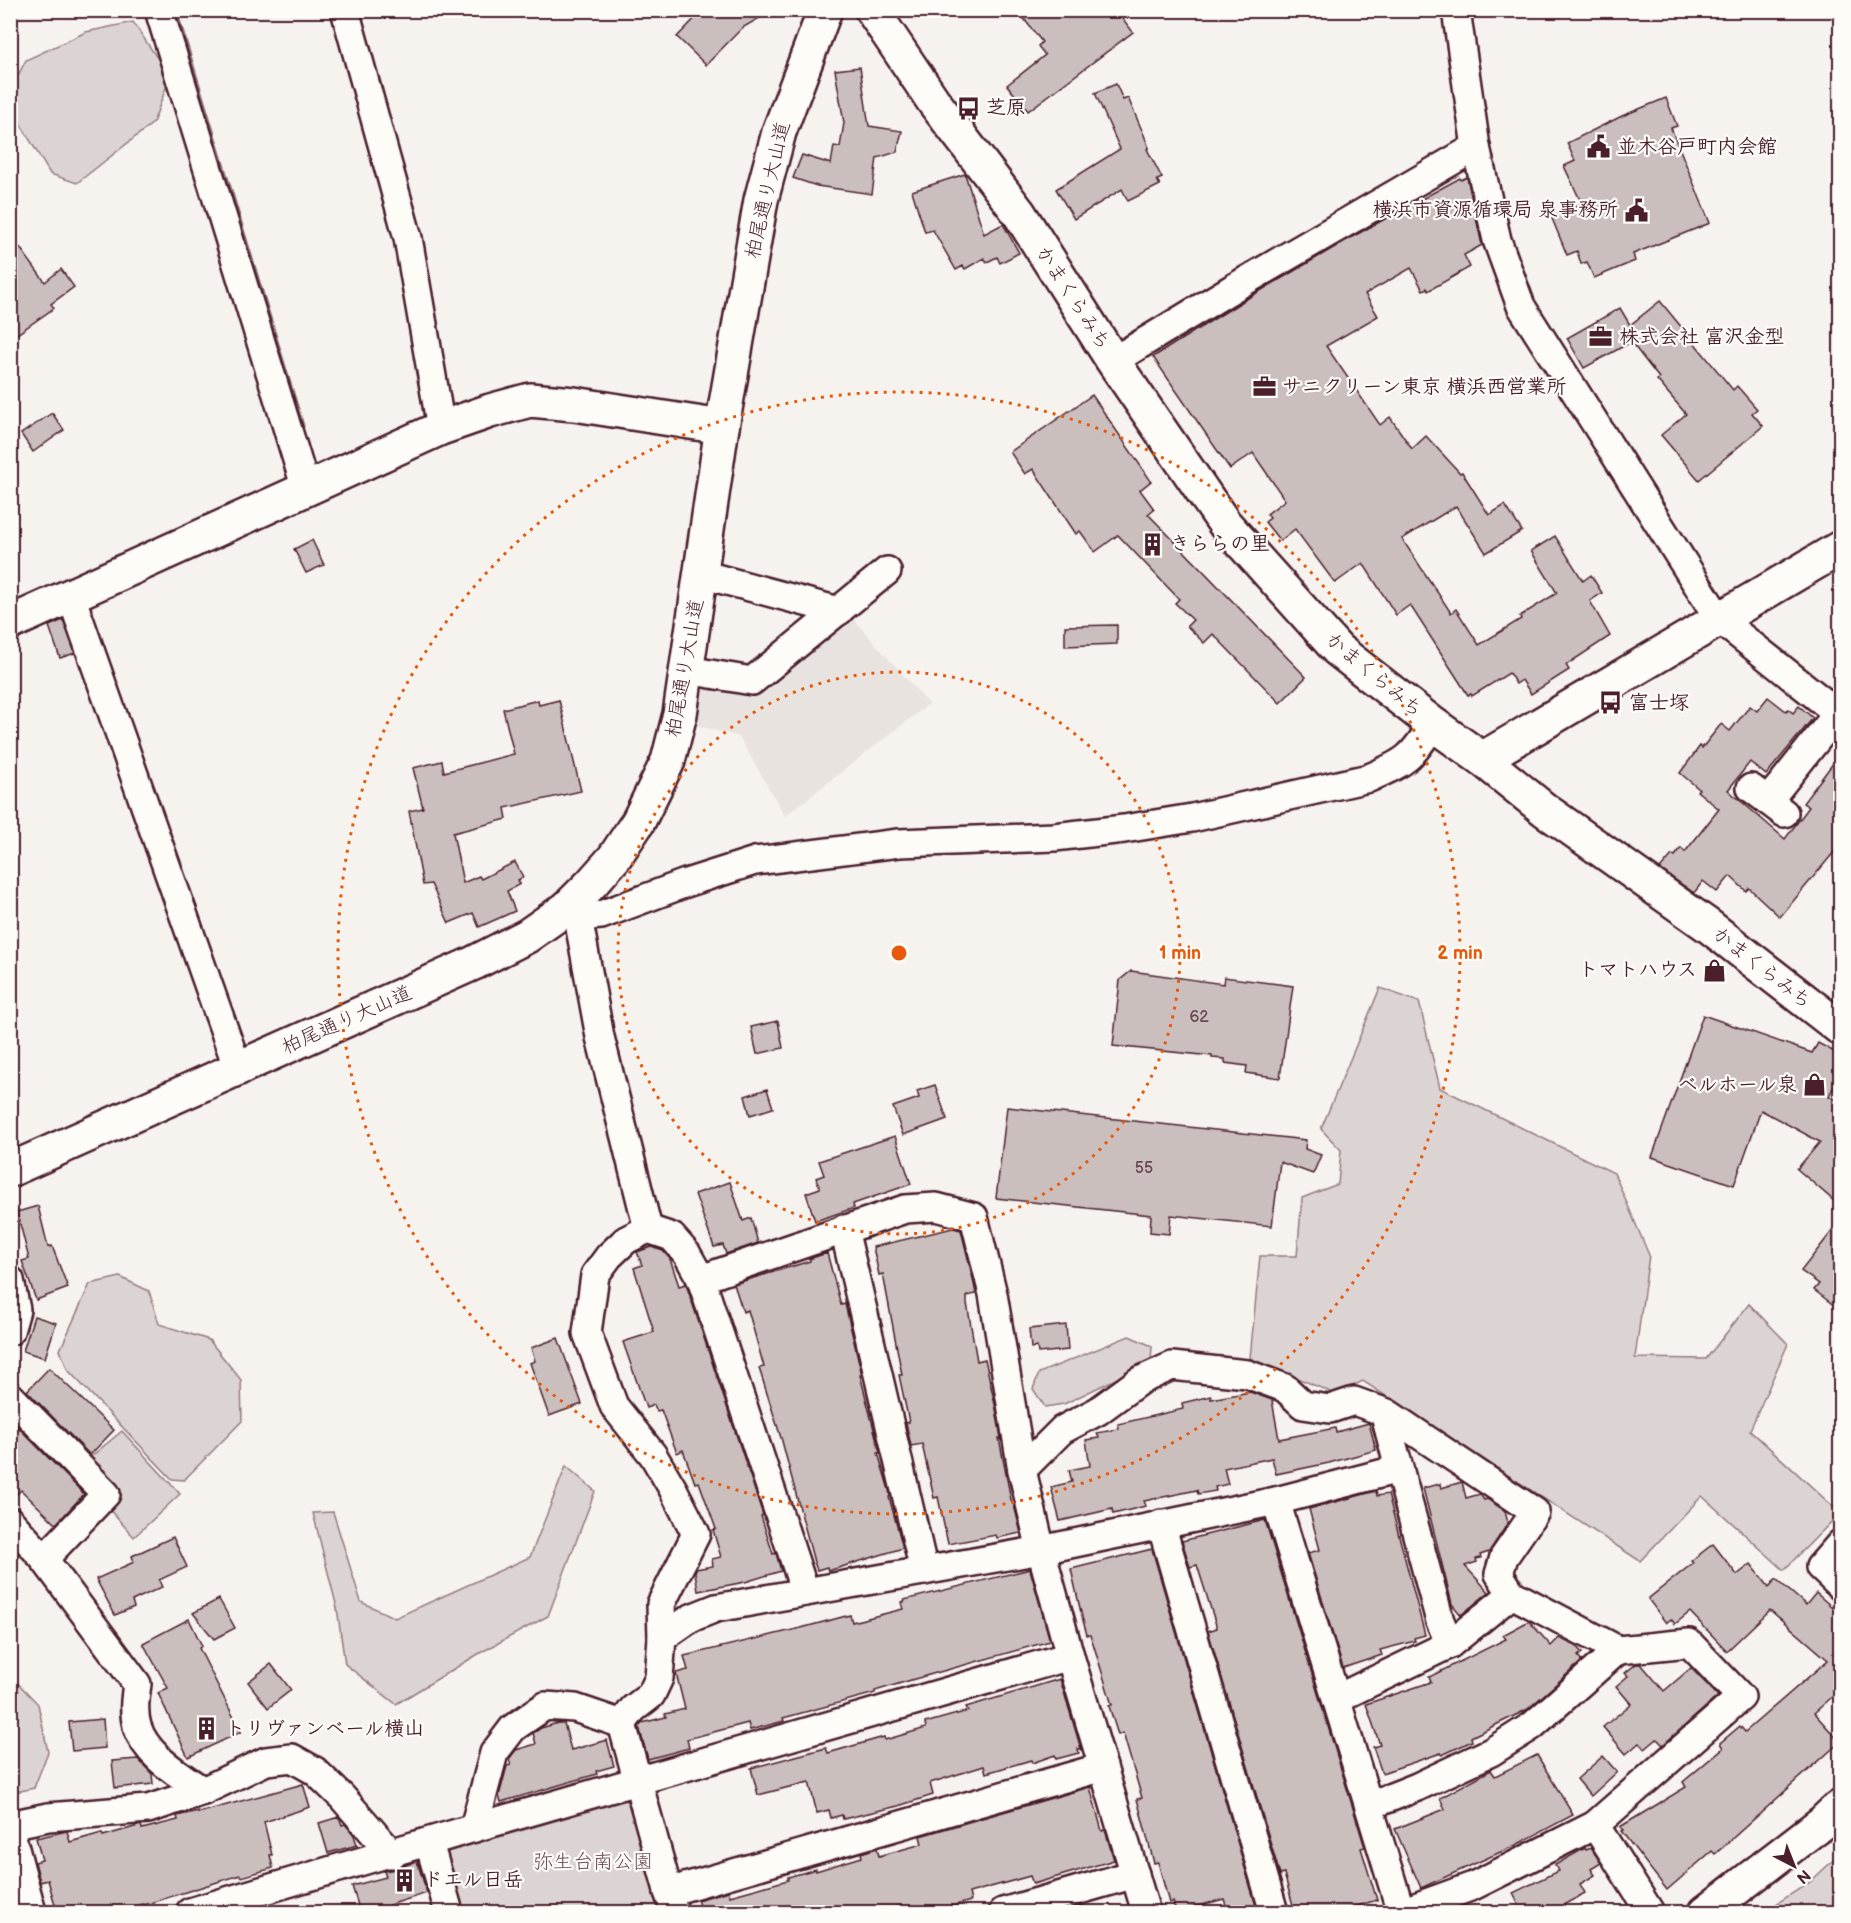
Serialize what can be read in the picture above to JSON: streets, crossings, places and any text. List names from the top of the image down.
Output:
{
  "streets": {
    "street": ["柏尾通り大山道", "かまくらみち"]
  },
  "parks": ["弥生台南公園"],
  "places": {
    "bus stop": ["芝原", "富士塚"],
    "public building": ["並木谷戸町内会館", "横浜市資源循環局 泉事務所"],
    "office": ["株式会社 富沢金型", "サニクリーン東京 横浜西営業所"],
    "building": ["きららの里", "トリヴァンベール横山", "ドエル日岳"],
    "shop": ["トマトハウス", "ベルホール泉"]
  },
  "house_numbers": ["62", "55"],
  "north": "bottom right",
  "rings": ["1 min", "2 min"]
}
